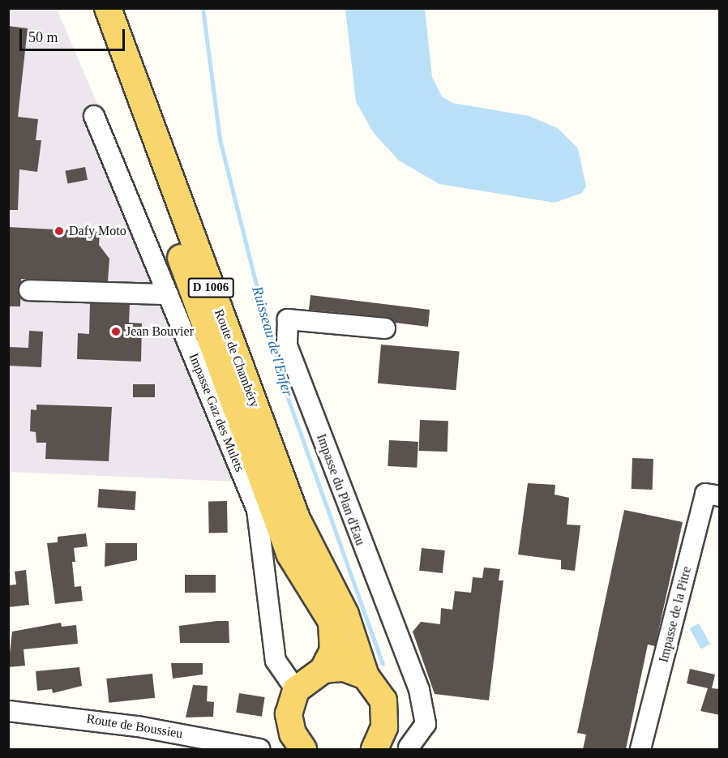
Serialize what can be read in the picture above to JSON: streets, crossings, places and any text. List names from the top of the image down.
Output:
{
  "streets": {
    "main road": ["D 1006", "Route de Chambéry"],
    "street": [
      "Impasse Gaz des Mulets",
      "Impasse du Plan d'Eau",
      "Impasse de la Pitre",
      "Route de Boussieu"
    ]
  },
  "water": ["Ruisseau de l'Enfer"],
  "places": ["Dafy Moto", "Jean Bouvier"],
  "scale_bar": "50 m"
}
